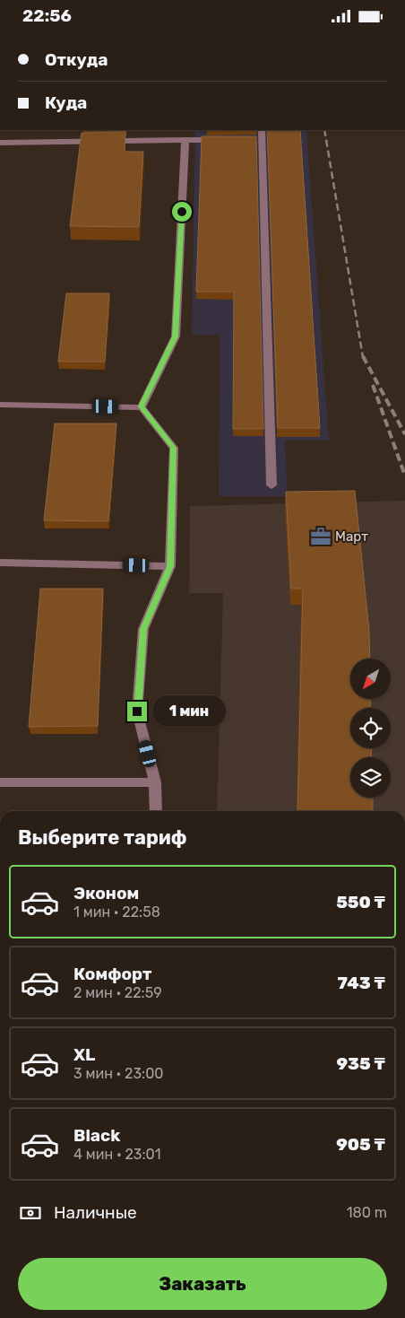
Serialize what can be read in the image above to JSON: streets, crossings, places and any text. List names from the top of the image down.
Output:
{
  "places": {
    "office": ["Март"]
  },
  "north": "bottom left",
  "page": {
    "status": "22:56",
    "banner": ["Откуда", "Куда"],
    "bubble": "1 мин",
    "heading": "Выберите тариф",
    "list": [
      {
        "name": "Эконом",
        "note": "1 мин · 22:58",
        "value": "550 ₸"
      },
      {
        "name": "Комфорт",
        "note": "2 мин · 22:59",
        "value": "743 ₸"
      },
      {
        "name": "XL",
        "note": "3 мин · 23:00",
        "value": "935 ₸"
      },
      {
        "name": "Black",
        "note": "4 мин · 23:01",
        "value": "905 ₸"
      }
    ],
    "pay": ["Наличные", "180 m"],
    "buttons": "Заказать"
  }
}
